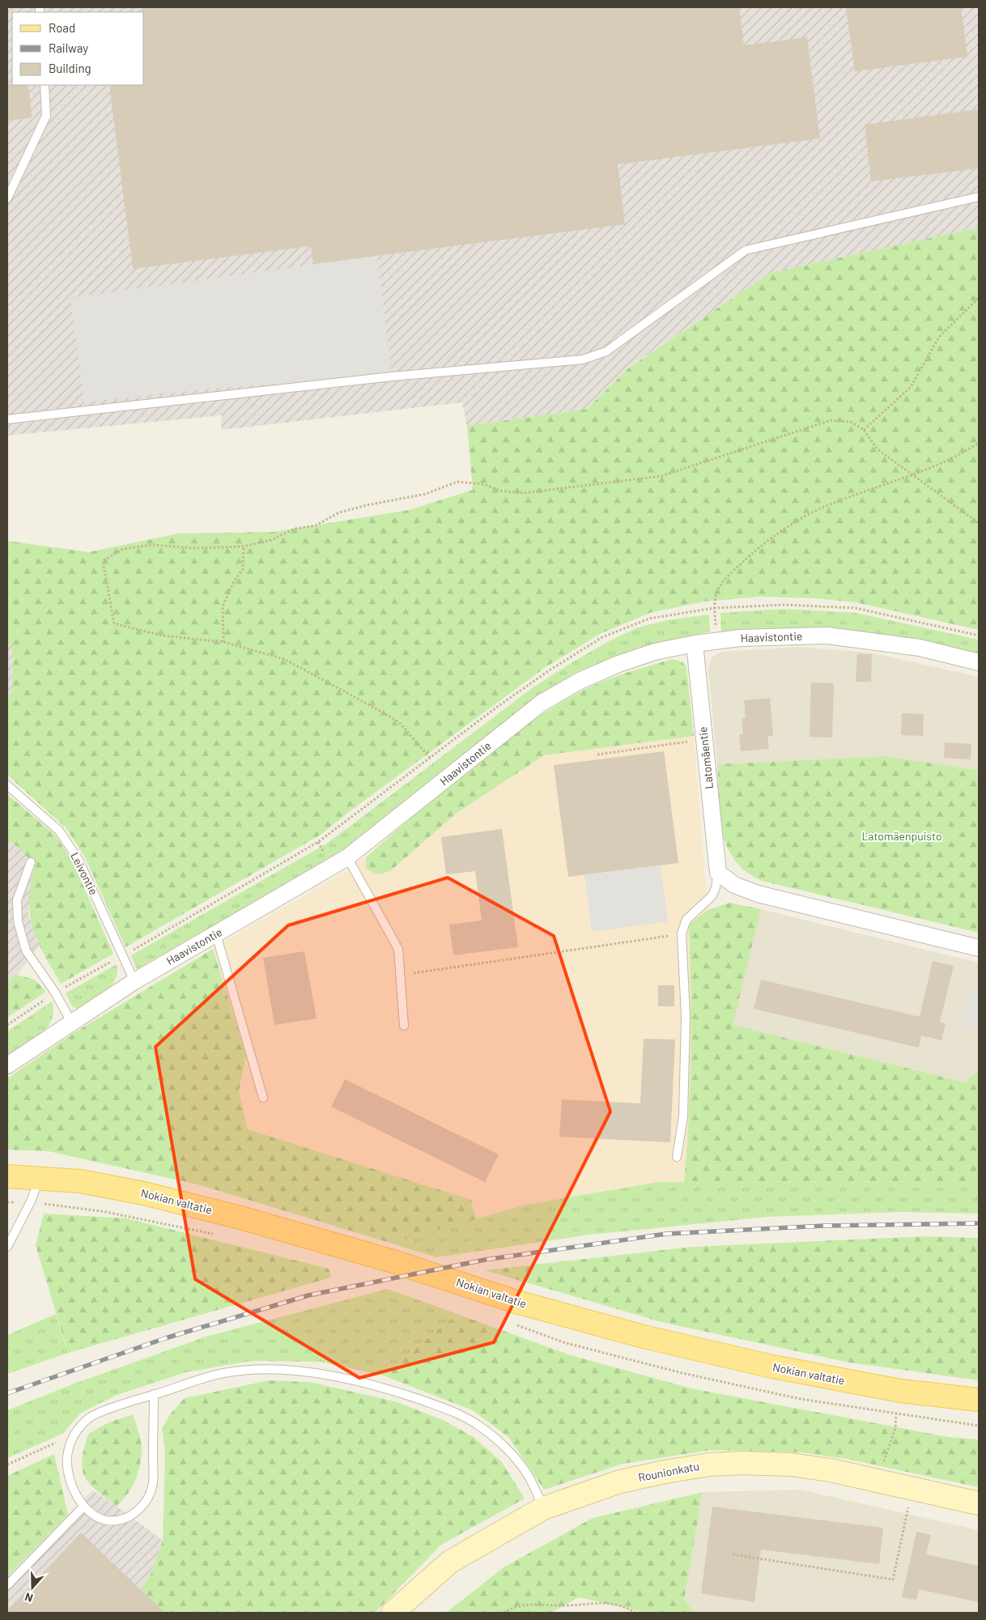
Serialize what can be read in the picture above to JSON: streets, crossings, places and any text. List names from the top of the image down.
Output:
{
  "streets": {
    "main road": ["Nokian valtatie", "Rounionkatu"],
    "street": ["Haavistontie", "Latomäentie"],
    "lane": ["Leivontie"]
  },
  "crossings": [
    ["Haavistontie", "Latomäentie"],
    ["Haavistontie", "Leivontie"]
  ],
  "parks": ["Latomäenpuisto"],
  "legend": ["Road", "Railway", "Building"],
  "north": "bottom"
}
